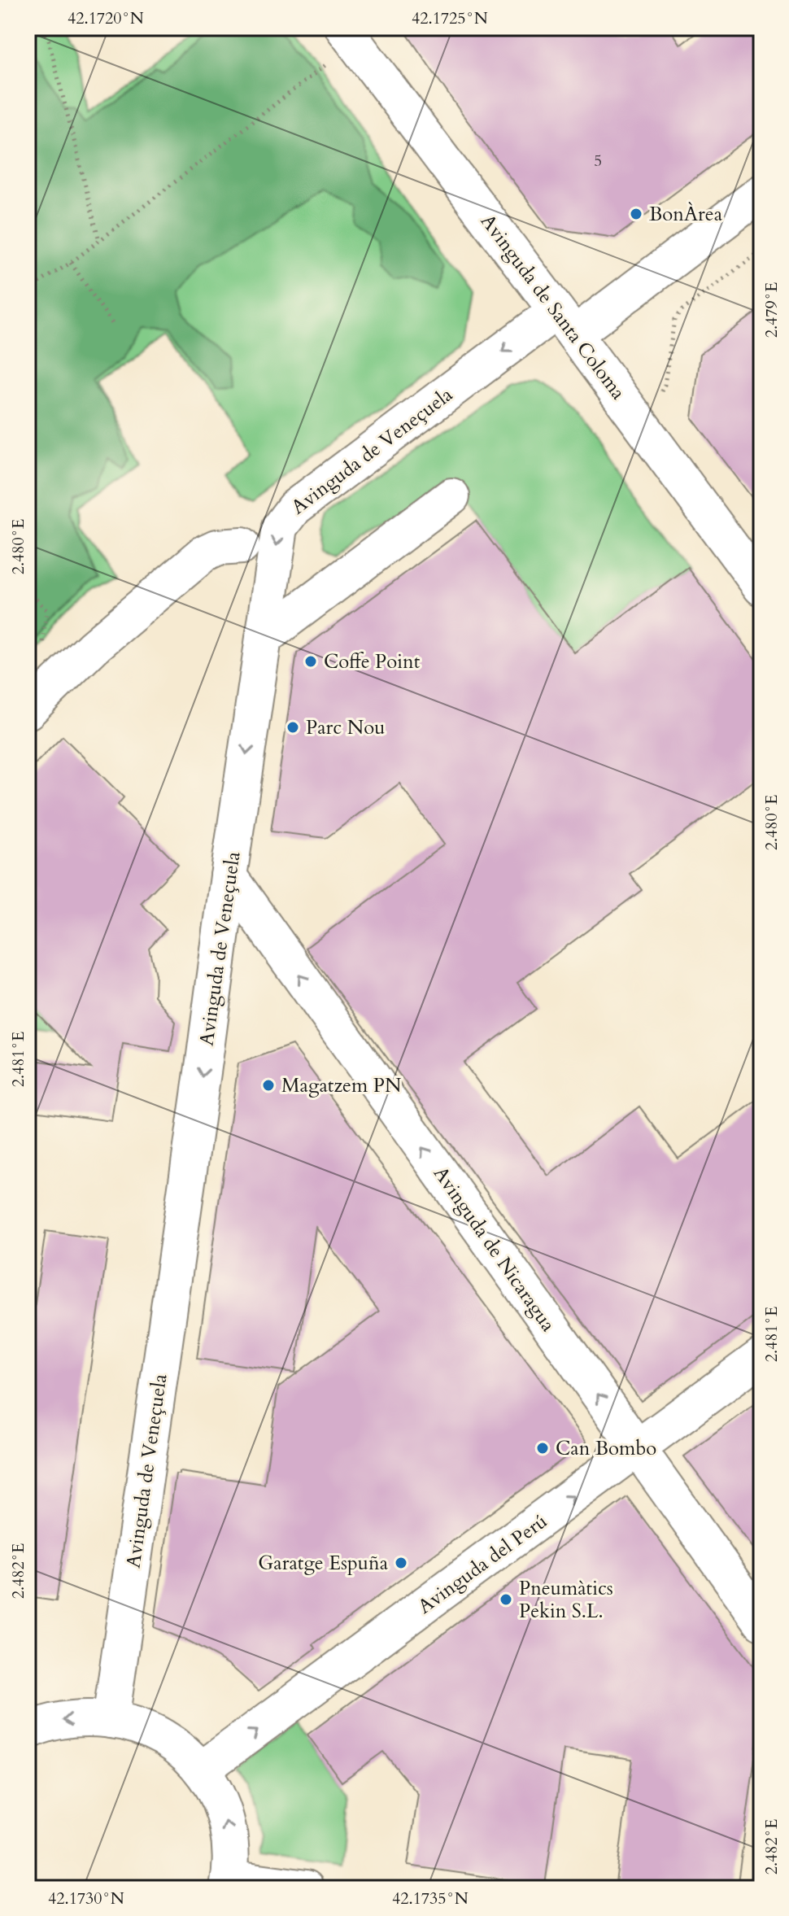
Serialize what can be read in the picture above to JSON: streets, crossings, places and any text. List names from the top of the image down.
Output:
{
  "streets": {
    "street": [
      "Avinguda de Santa Coloma",
      "Avinguda de Veneçuela",
      "Avinguda de Nicaragua",
      "Avinguda del Perú"
    ]
  },
  "crossings": [
    ["Avinguda de Santa Coloma", "Avinguda de Veneçuela"],
    ["Avinguda de Veneçuela", "Avinguda de Nicaragua"],
    ["Avinguda de Nicaragua", "Avinguda del Perú"]
  ],
  "one_way": ["Avinguda de Veneçuela", "Avinguda de Nicaragua", "Avinguda del Perú"],
  "places": [
    "BonÀrea",
    "Coffe Point",
    "Parc Nou",
    "Magatzem PN",
    "Can Bombo",
    "Garatge Espuña",
    "Pneumàtics Pekin S.L."
  ],
  "house_numbers": ["5"],
  "coordinates": [
    "42.1720°N",
    "42.1725°N",
    "2.479°E",
    "2.480°E",
    "2.481°E",
    "2.482°E",
    "42.1730°N",
    "42.1735°N"
  ]
}
